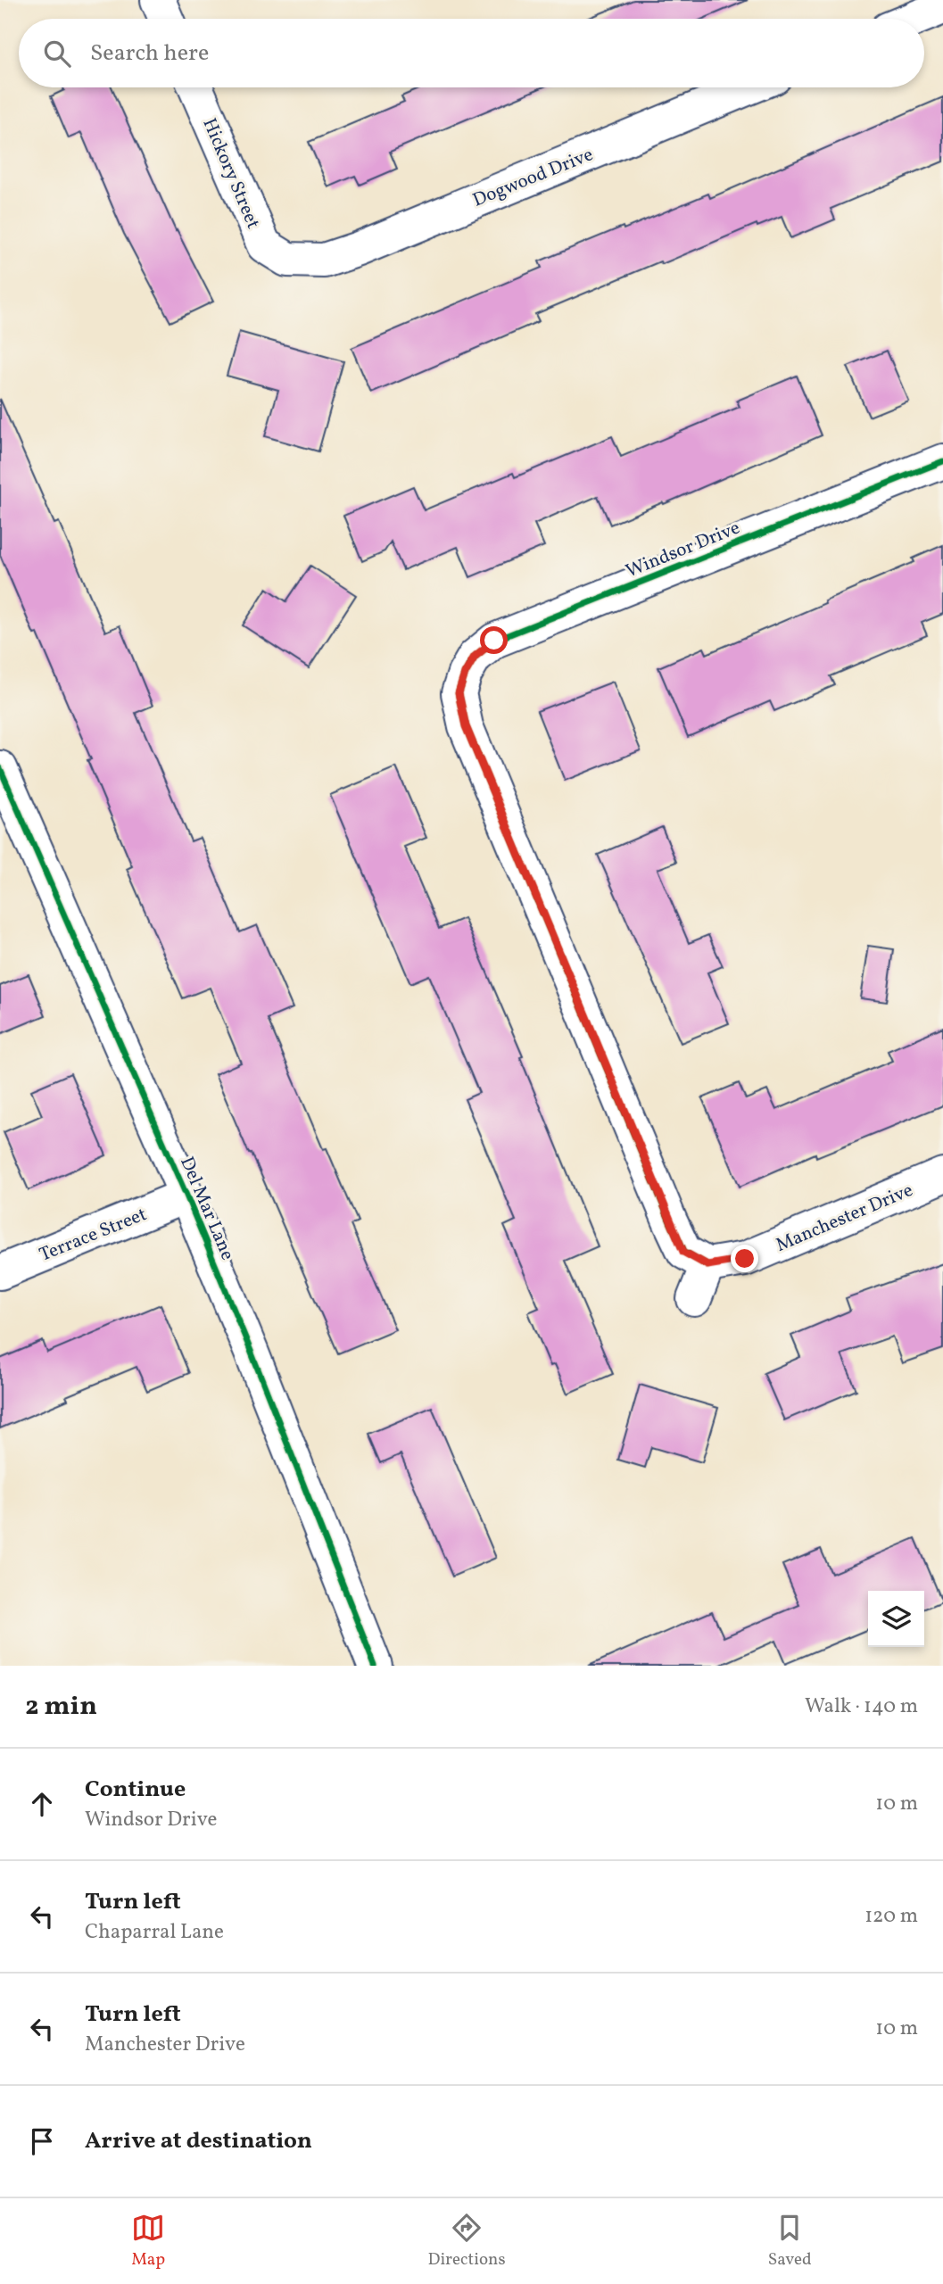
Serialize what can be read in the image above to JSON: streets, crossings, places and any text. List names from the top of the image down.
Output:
{
  "streets": {
    "street": [
      "Hickory Street",
      "Dogwood Drive",
      "Windsor Drive",
      "Del Mar Lane",
      "Manchester Drive",
      "Terrace Street"
    ]
  },
  "crossings": [
    ["Hickory Street", "Dogwood Drive"],
    ["Windsor Drive", "Manchester Drive"],
    ["Del Mar Lane", "Terrace Street"]
  ],
  "page": {
    "search": "Search here",
    "heading": ["2 min", "Walk · 140 m"],
    "list": [
      ["Continue", "Windsor Drive", "10 m"],
      ["Turn left", "Chaparral Lane", "120 m"],
      ["Turn left", "Manchester Drive", "10 m"],
      "Arrive at destination"
    ],
    "nav": ["Map", "Directions", "Saved"]
  }
}
